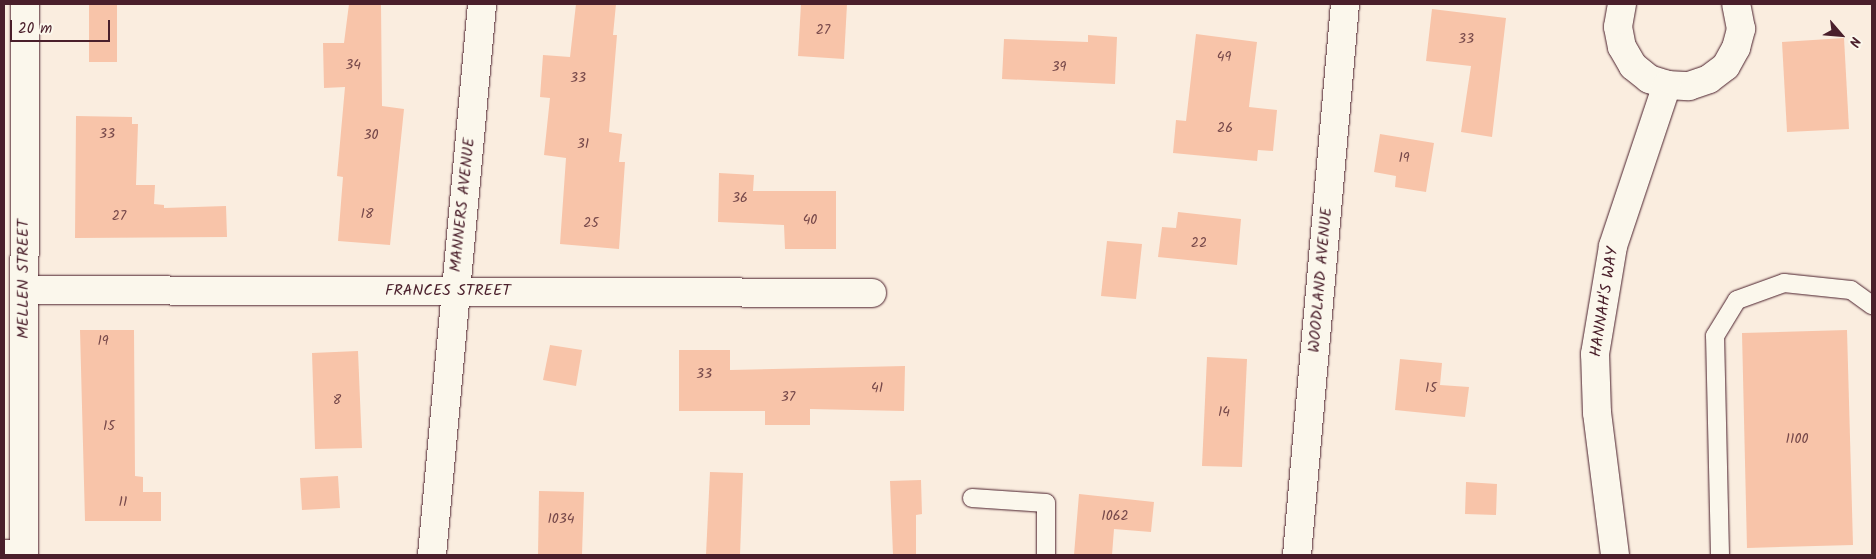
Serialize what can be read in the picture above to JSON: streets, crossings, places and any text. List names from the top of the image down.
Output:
{
  "streets": {
    "street": [
      "MANNERS AVENUE",
      "MELLEN STREET",
      "WOODLAND AVENUE",
      "FRANCES STREET",
      "HANNAH'S WAY"
    ]
  },
  "crossings": [
    ["MANNERS AVENUE", "FRANCES STREET"],
    ["MELLEN STREET", "FRANCES STREET"]
  ],
  "house_numbers": [
    "27",
    "33",
    "49",
    "34",
    "39",
    "33",
    "26",
    "33",
    "30",
    "31",
    "19",
    "36",
    "18",
    "27",
    "40",
    "25",
    "22",
    "19",
    "33",
    "41",
    "15",
    "37",
    "8",
    "14",
    "15",
    "1100",
    "11",
    "1062",
    "1034"
  ],
  "scale_bar": "20 m",
  "north": "bottom right"
}
